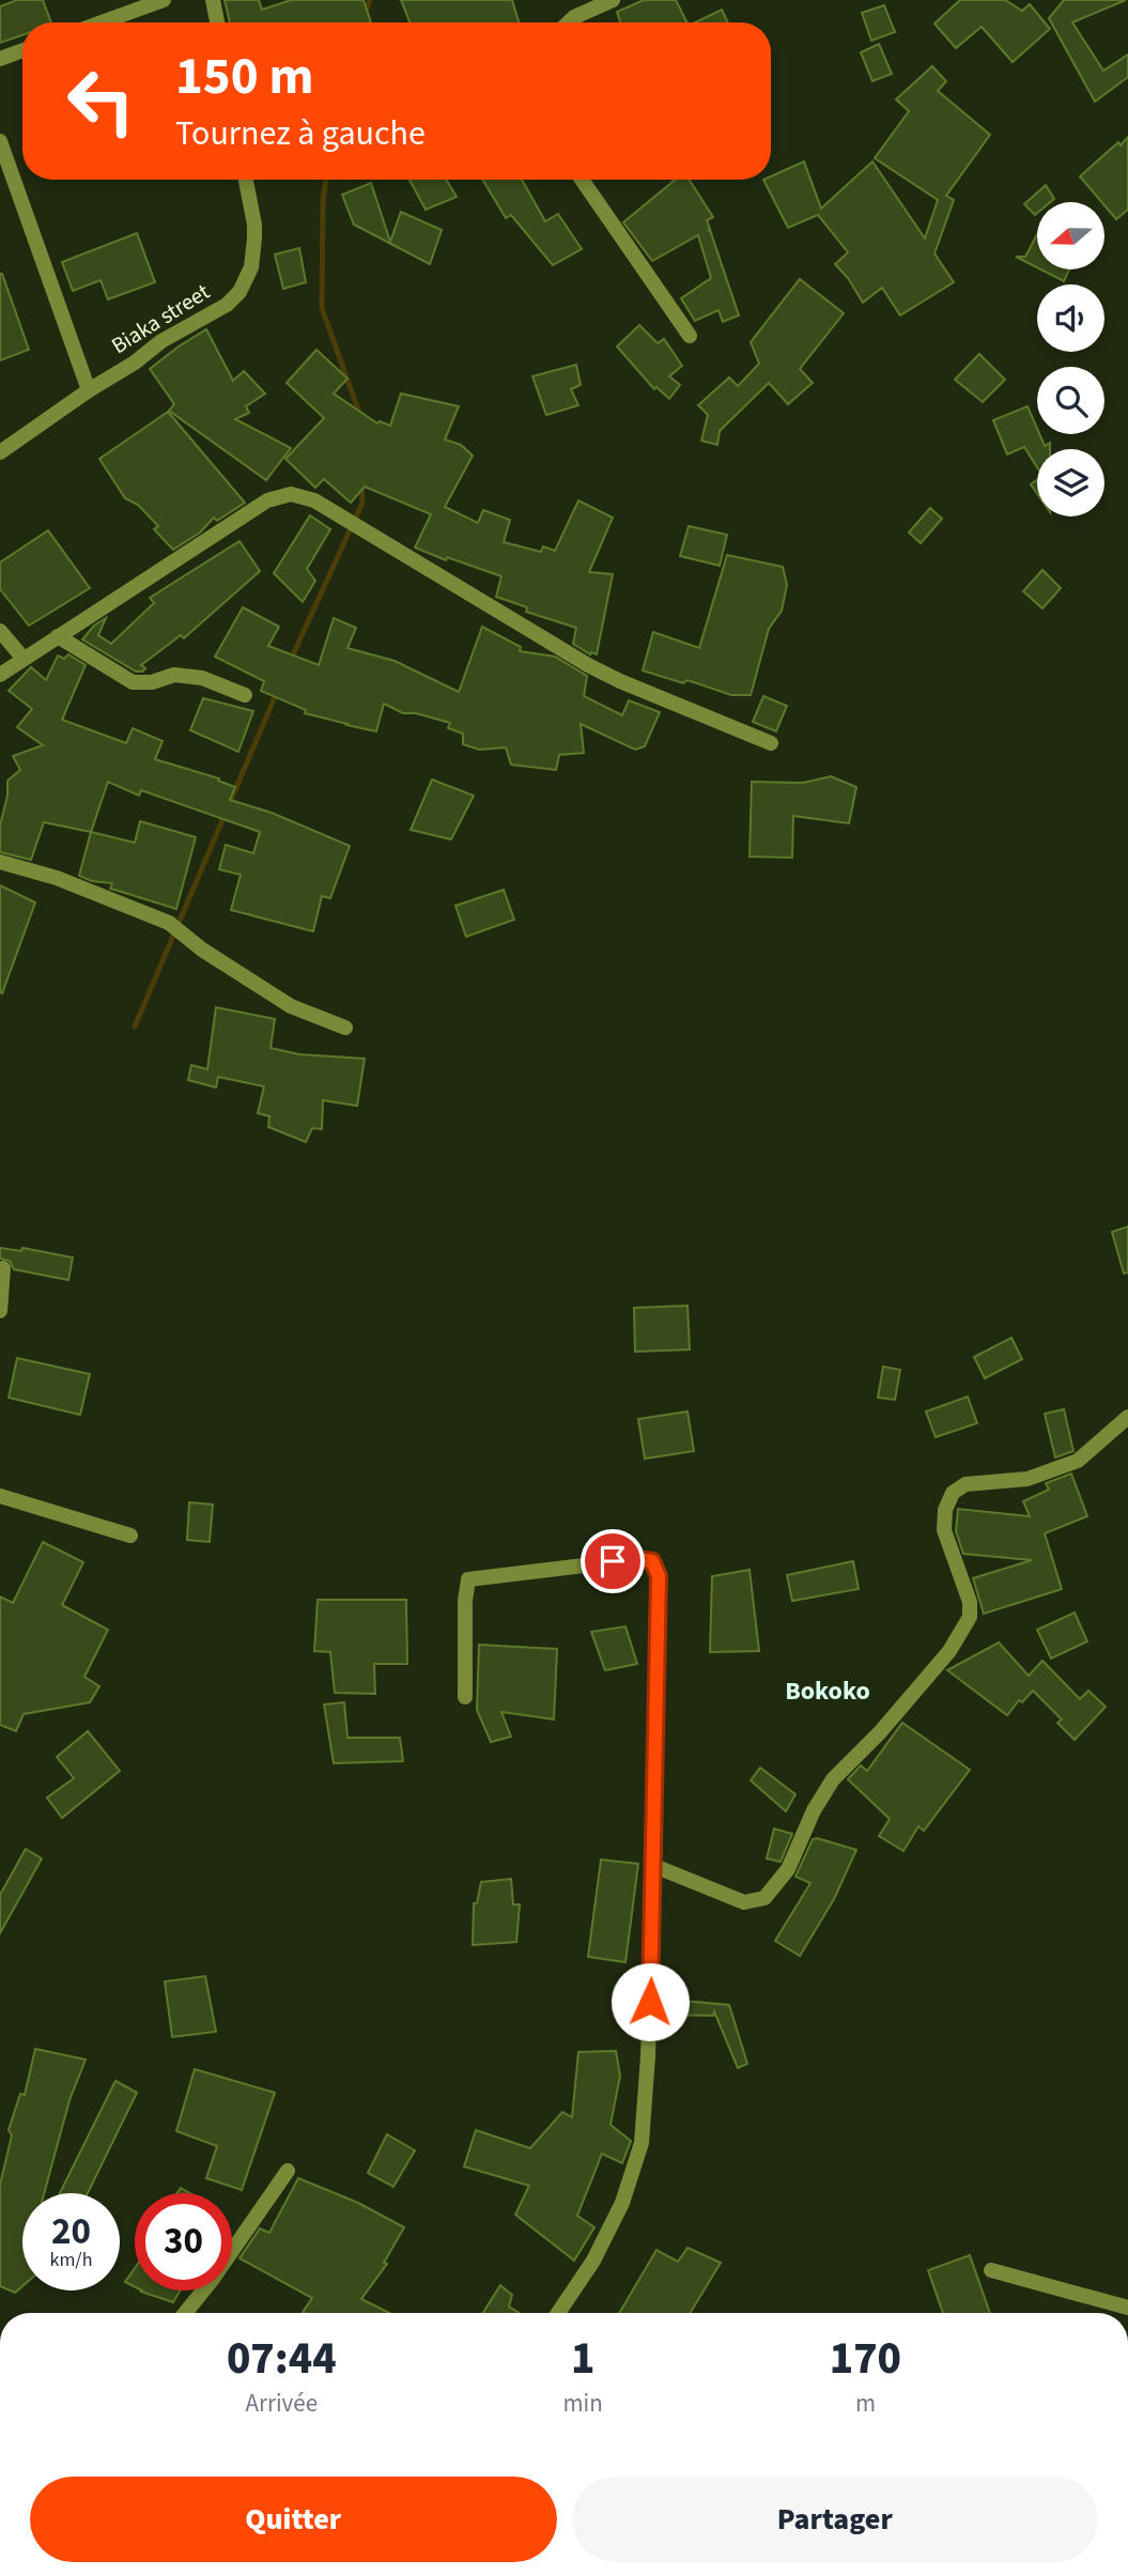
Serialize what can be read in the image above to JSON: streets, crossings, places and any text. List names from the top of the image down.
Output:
{
  "streets": {
    "street": ["Biaka street"]
  },
  "districts": ["Bokoko"],
  "north": "left",
  "page": {
    "turn": ["150 m", "Tournez à gauche"],
    "speed": "20 km/h",
    "limit": "30",
    "eta": [
      "07:44",
      "Arrivée",
      "1",
      "min",
      "170",
      "m"
    ],
    "buttons": ["Quitter", "Partager"]
  }
}
